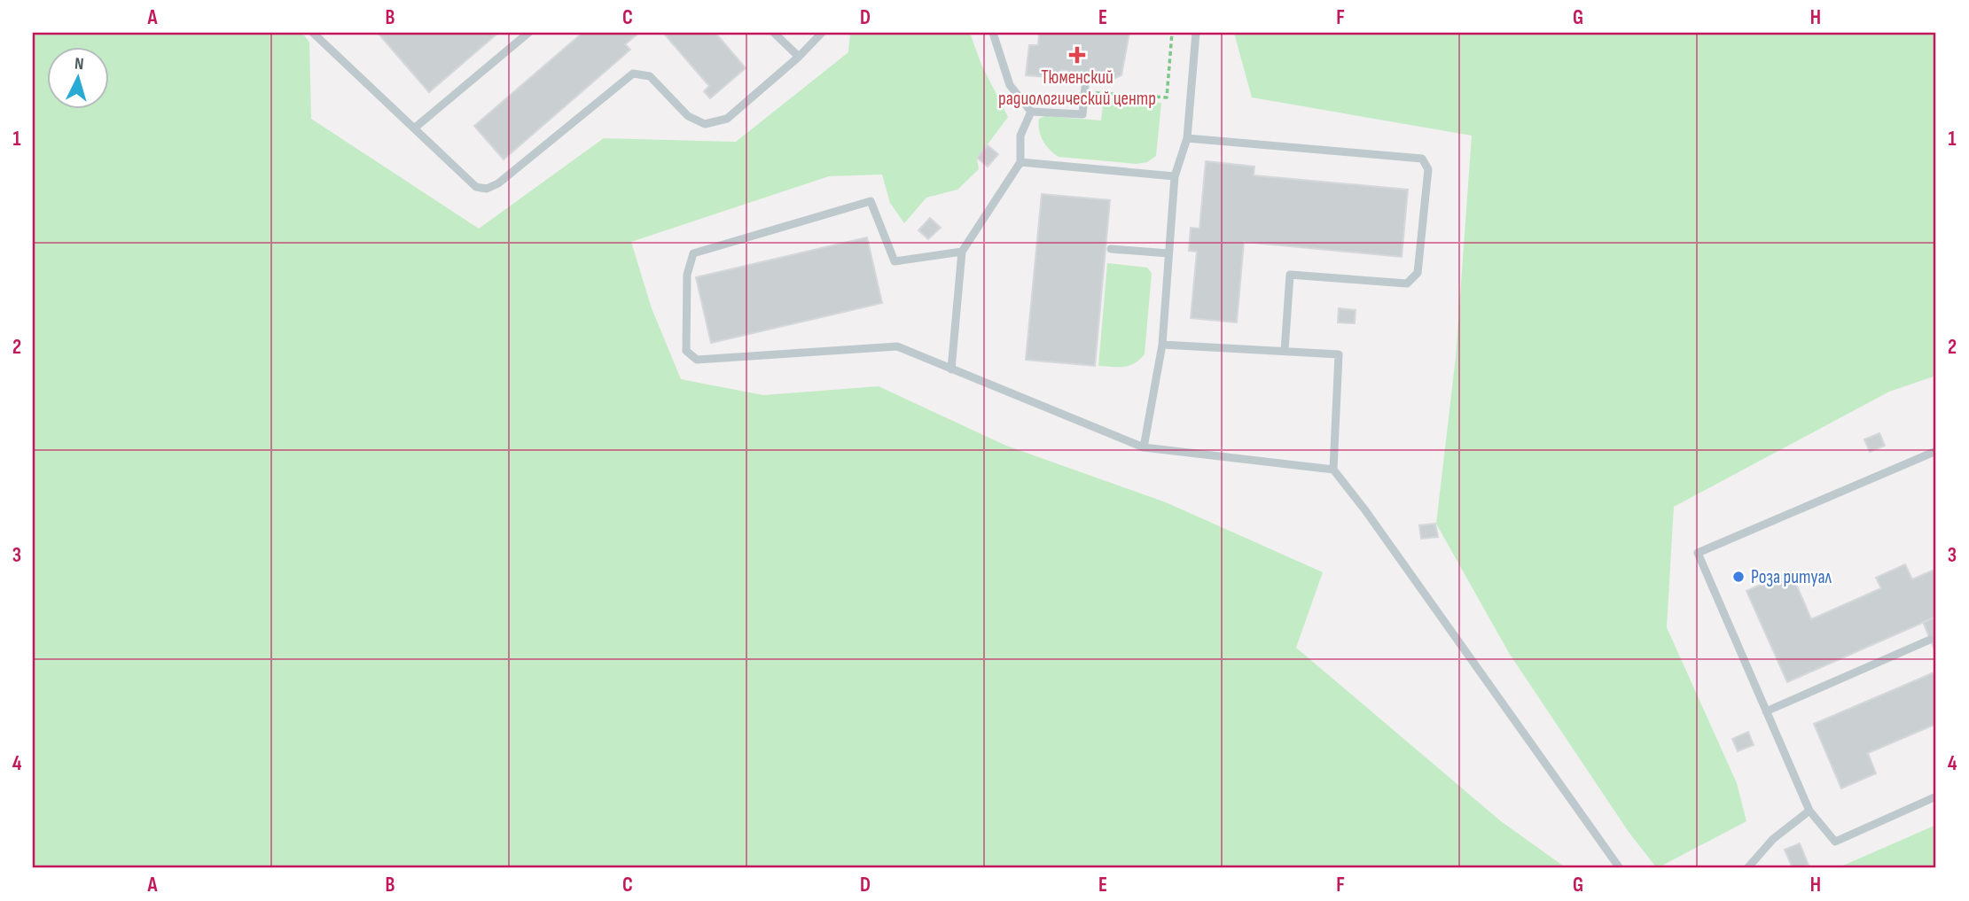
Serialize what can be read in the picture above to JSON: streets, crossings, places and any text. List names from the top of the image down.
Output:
{
  "places": {
    "health": ["Тюменский радиологический центр"],
    "other": ["Роза ритуал"]
  },
  "north": "top",
  "grid": {
    "columns": [
      "A",
      "B",
      "C",
      "D",
      "E",
      "F",
      "G",
      "H"
    ],
    "rows": [
      "1",
      "2",
      "3",
      "4"
    ]
  }
}
